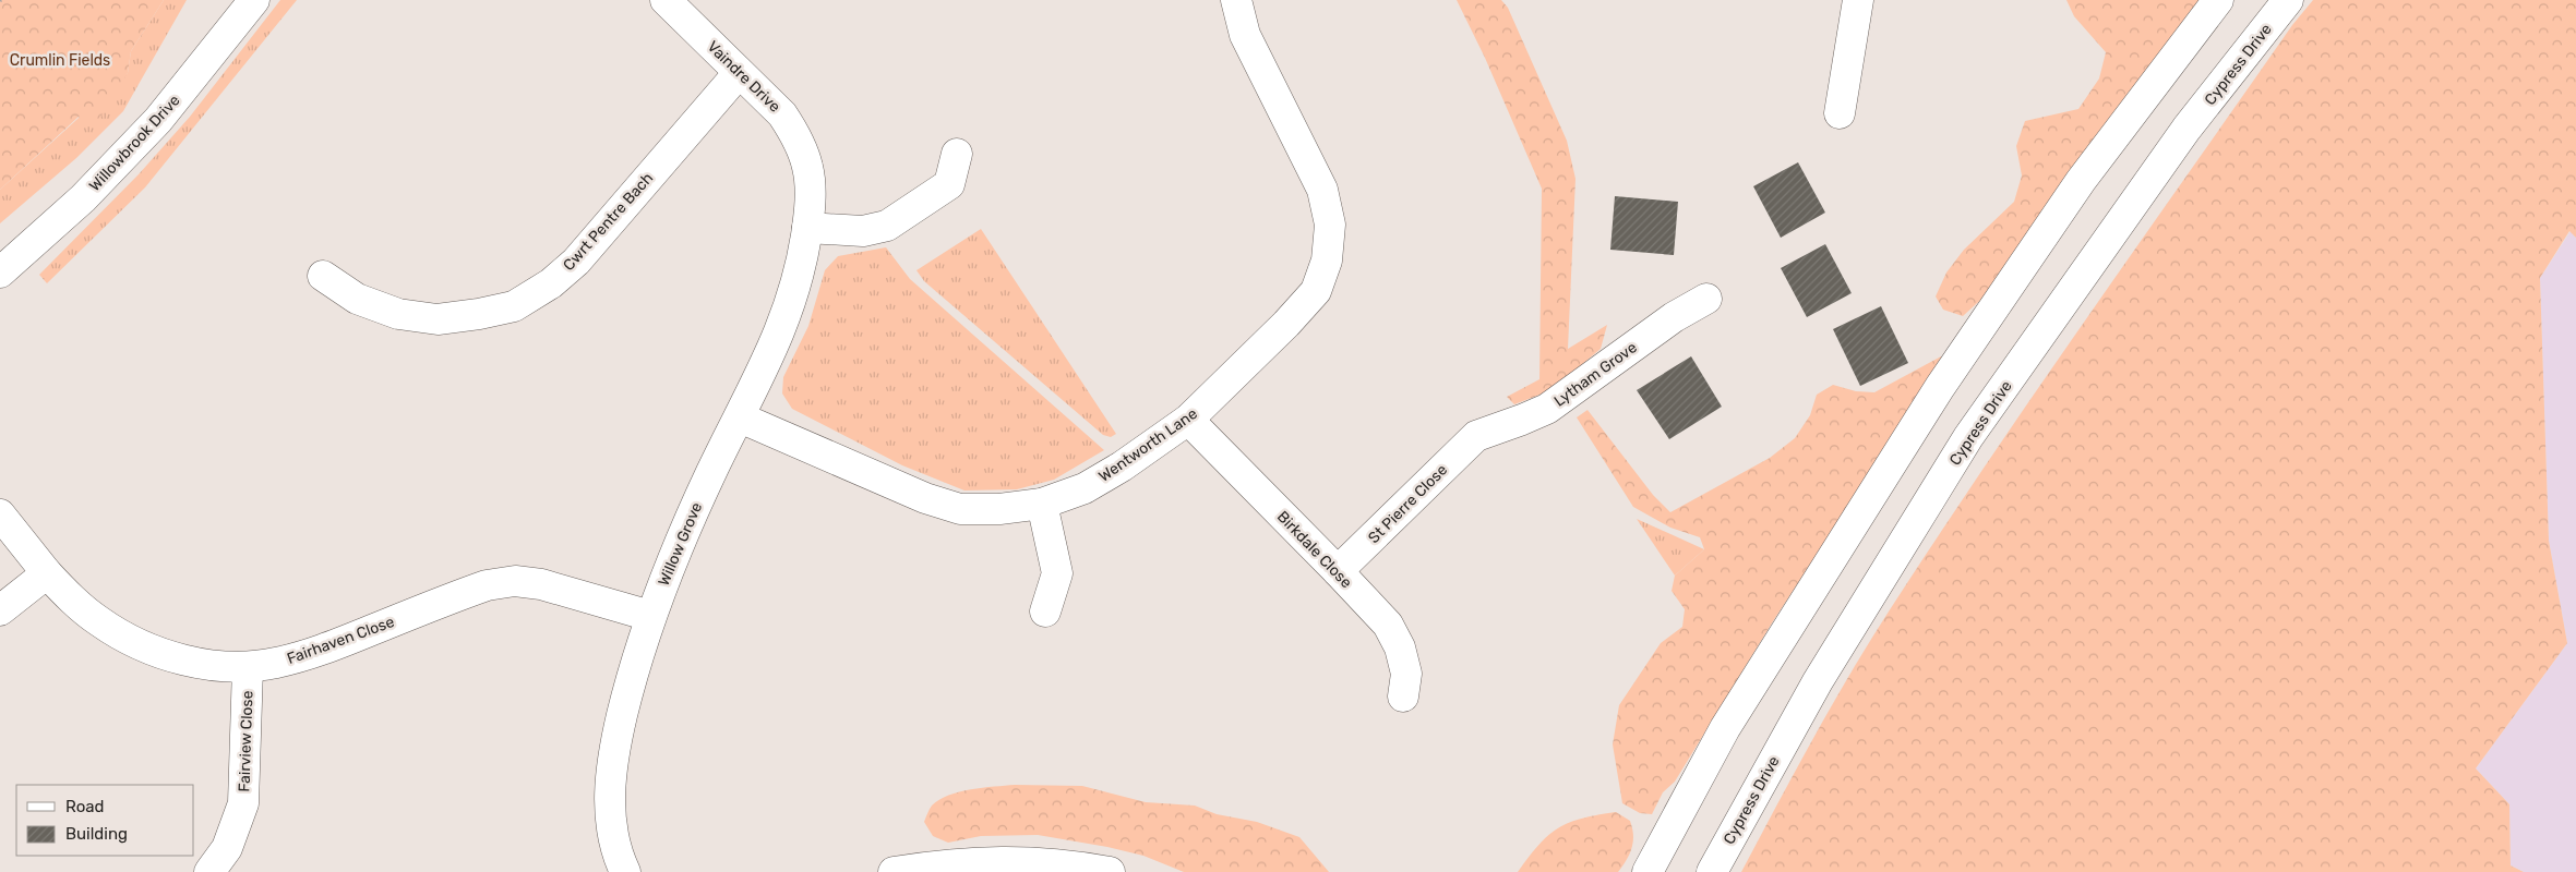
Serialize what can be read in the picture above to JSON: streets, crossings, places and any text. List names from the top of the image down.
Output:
{
  "streets": {
    "street": [
      "Cypress Drive",
      "Vaindre Drive",
      "Willowbrook Drive",
      "Cwrt Pentre Bach",
      "Lytham Grove",
      "Wentworth Lane",
      "St Pierre Close",
      "Willow Grove",
      "Birkdale Close",
      "Fairhaven Close",
      "Fairview Close"
    ]
  },
  "crossings": [
    ["Vaindre Drive", "Cwrt Pentre Bach"],
    ["Vaindre Drive", "Willow Grove"],
    ["Lytham Grove", "St Pierre Close"],
    ["Wentworth Lane", "Willow Grove"],
    ["Wentworth Lane", "Birkdale Close"],
    ["St Pierre Close", "Birkdale Close"],
    ["Willow Grove", "Fairhaven Close"],
    ["Fairhaven Close", "Fairview Close"]
  ],
  "parks": ["Crumlin Fields"],
  "legend": ["Road", "Building"]
}
